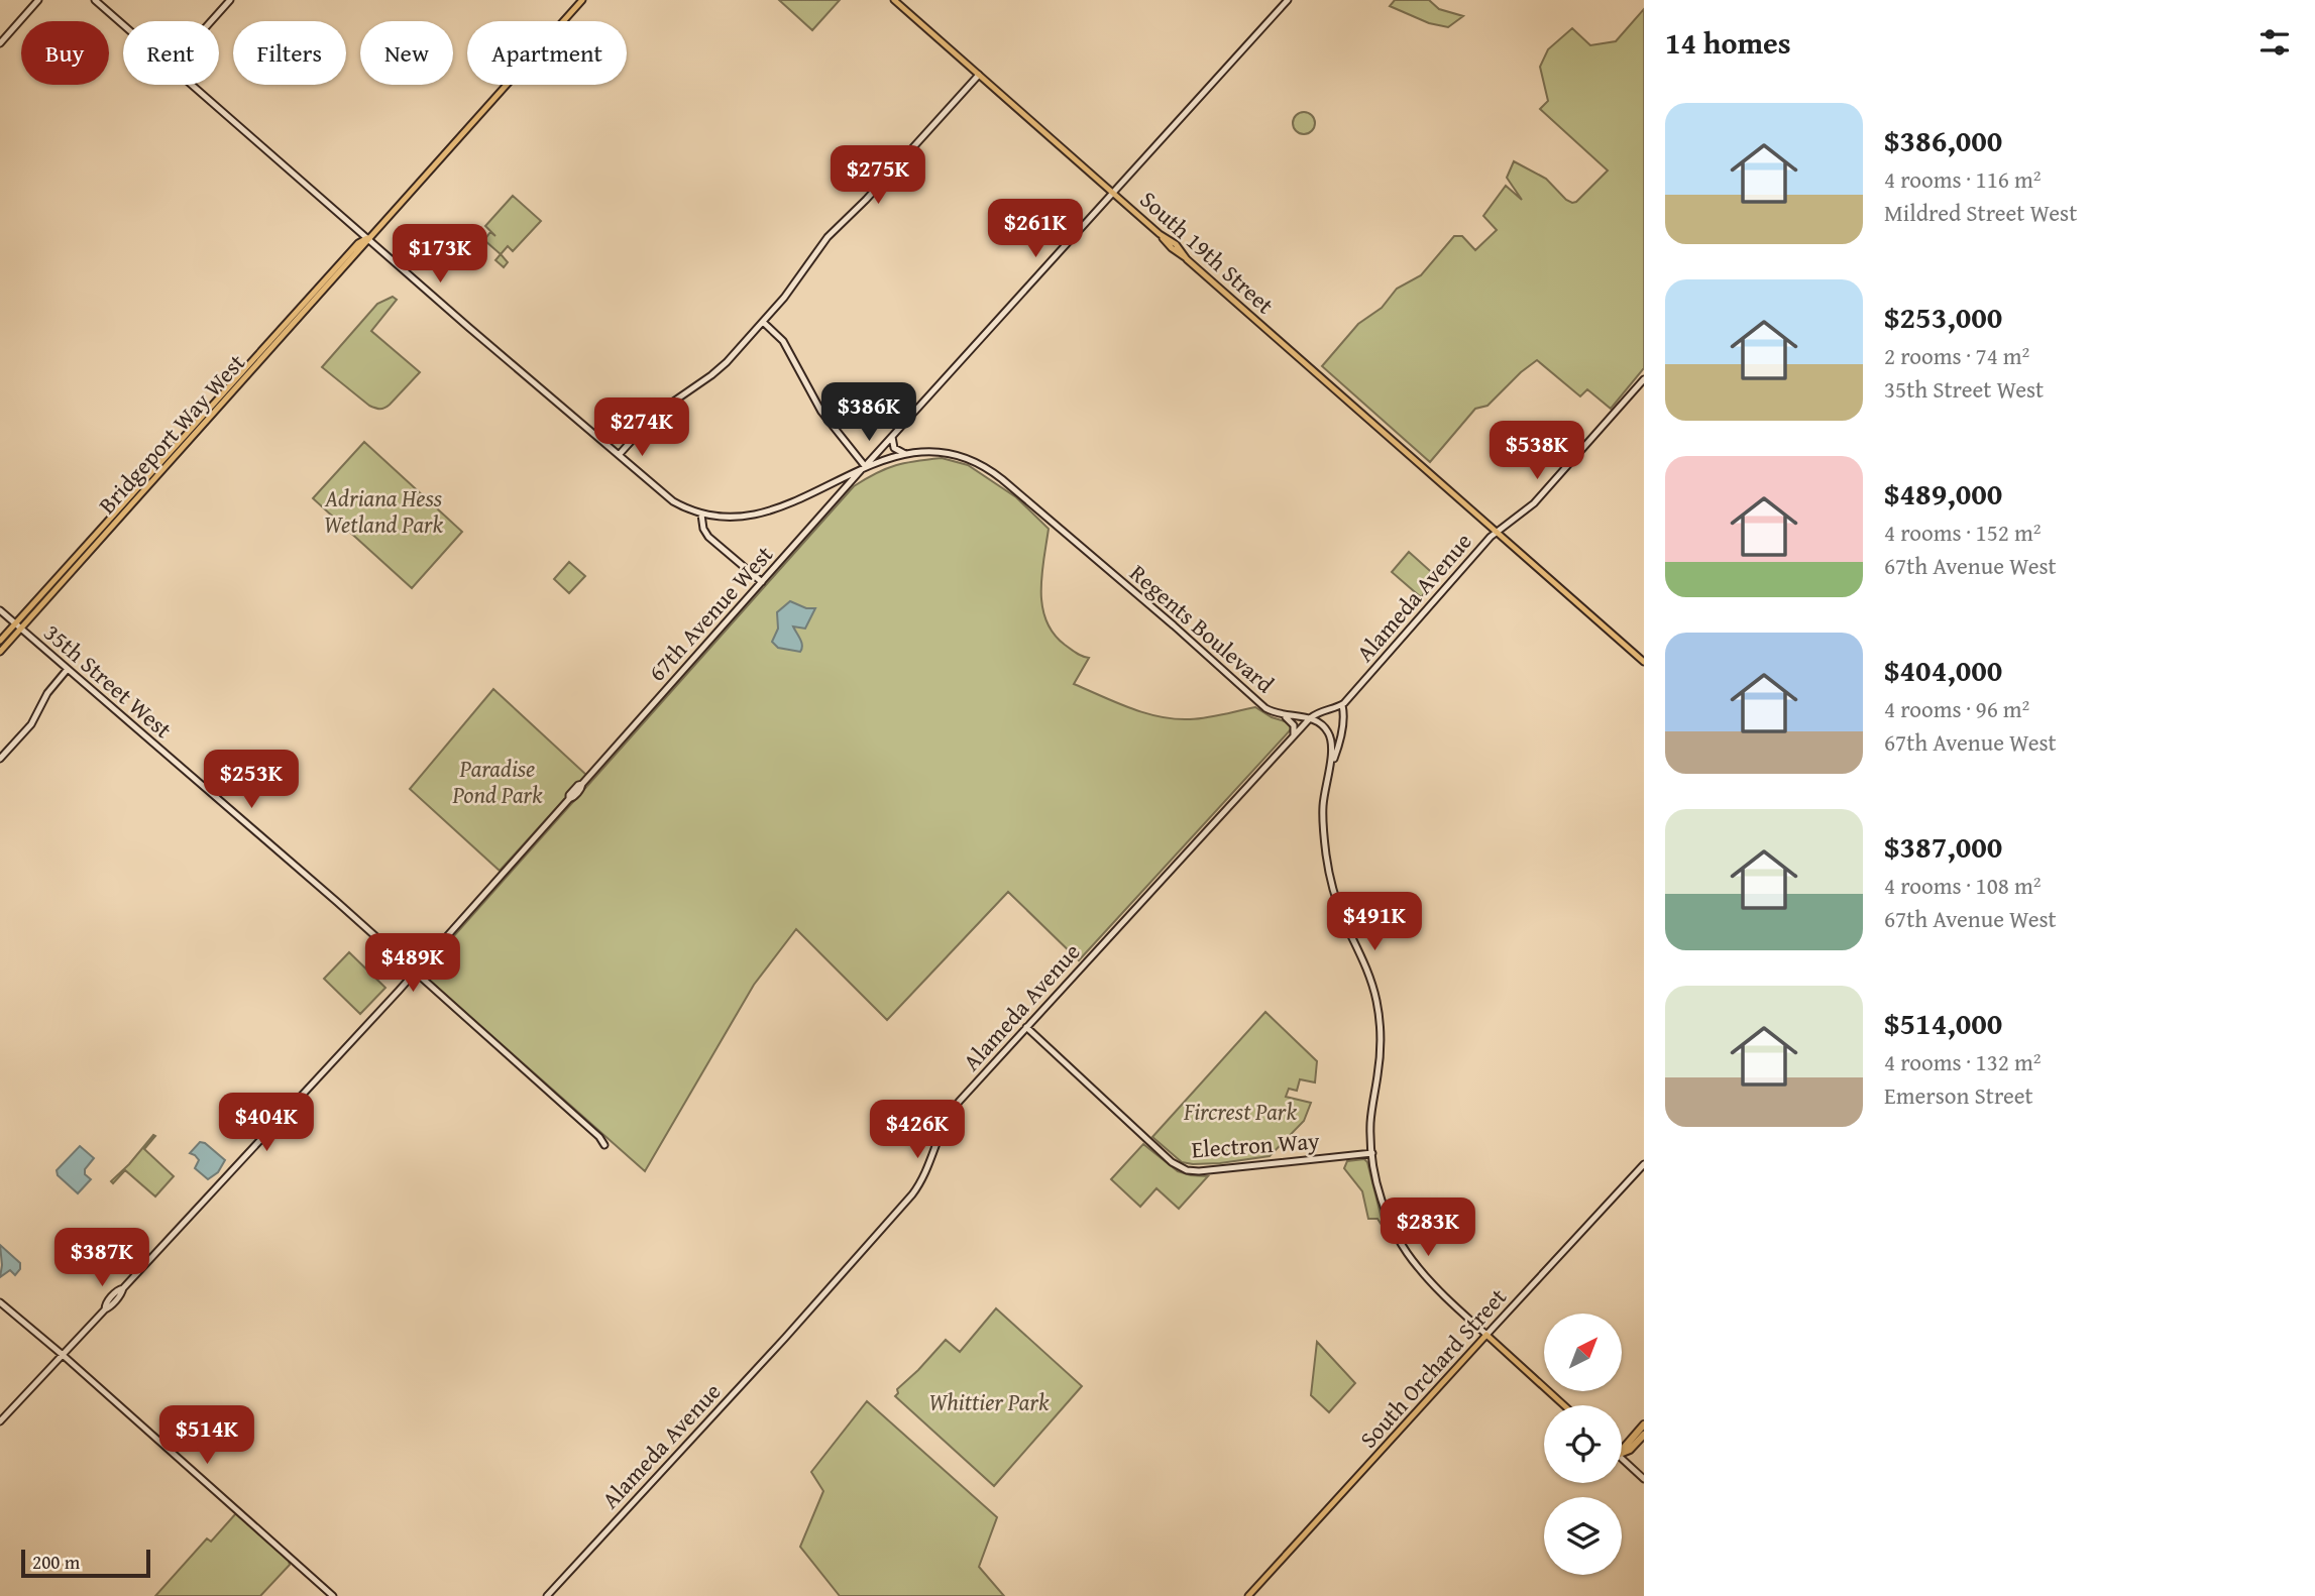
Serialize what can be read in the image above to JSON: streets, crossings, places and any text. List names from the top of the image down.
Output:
{
  "streets": {
    "main road": ["South 19th Street", "Bridgeport Way West", "South Orchard Street"],
    "street": [
      "Alameda Avenue",
      "67th Avenue West",
      "Regents Boulevard",
      "35th Street West",
      "Electron Way"
    ]
  },
  "crossings": [
    ["South 19th Street", "Alameda Avenue"],
    ["South 19th Street", "67th Avenue West"],
    ["Bridgeport Way West", "35th Street West"],
    ["Alameda Avenue", "Regents Boulevard"],
    ["Alameda Avenue", "Electron Way"],
    ["67th Avenue West", "Regents Boulevard"],
    ["67th Avenue West", "35th Street West"]
  ],
  "parks": [
    "Adriana Hess Wetland Park",
    "Paradise Pond Park",
    "Fircrest Park",
    "Whittier Park"
  ],
  "scale_bar": "200 m",
  "north": "top right",
  "page": {
    "heading": "14 homes",
    "chip": [
      "Buy",
      "Rent",
      "Filters",
      "New",
      "Apartment"
    ],
    "list": [
      {
        "name": "$386,000",
        "note": "4 rooms · 116 m² · Mildred Street West"
      },
      {
        "name": "$253,000",
        "note": "2 rooms · 74 m² · 35th Street West"
      },
      {
        "name": "$489,000",
        "note": "4 rooms · 152 m² · 67th Avenue West"
      },
      {
        "name": "$404,000",
        "note": "4 rooms · 96 m² · 67th Avenue West"
      },
      {
        "name": "$387,000",
        "note": "4 rooms · 108 m² · 67th Avenue West"
      },
      {
        "name": "$514,000",
        "note": "4 rooms · 132 m² · Emerson Street"
      }
    ],
    "price": [
      "$275K",
      "$261K",
      "$173K",
      "$386K",
      "$274K",
      "$538K",
      "$253K",
      "$491K",
      "$489K",
      "$404K",
      "$426K",
      "$283K",
      "$387K",
      "$514K"
    ],
    "scale": "200 m"
  }
}
